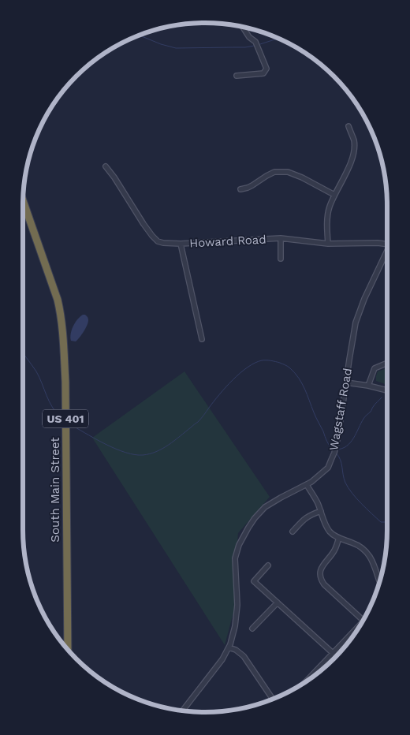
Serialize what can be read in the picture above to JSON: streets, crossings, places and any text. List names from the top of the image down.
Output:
{
  "streets": {
    "highway": ["US 401", "South Main Street"],
    "street": ["Howard Road", "Wagstaff Road"]
  }
}
